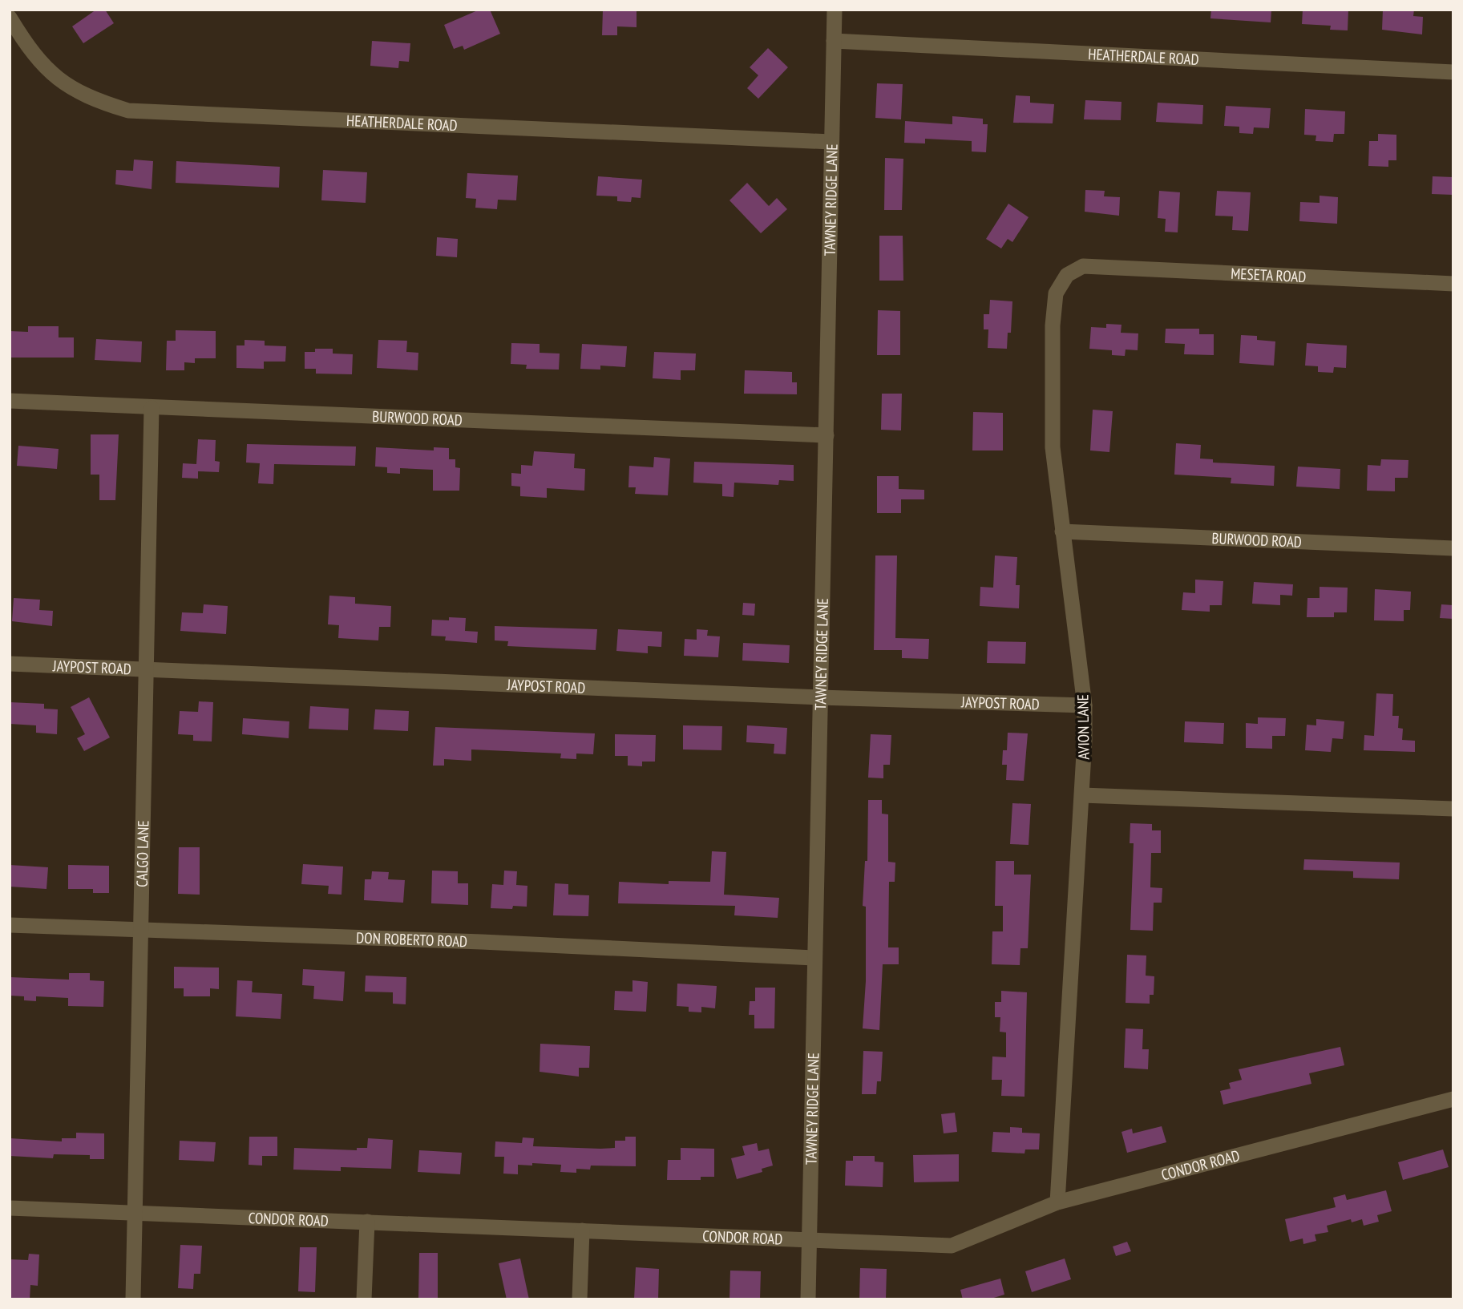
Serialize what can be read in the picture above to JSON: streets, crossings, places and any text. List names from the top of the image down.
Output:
{
  "streets": {
    "street": [
      "HEATHERDALE ROAD",
      "TAWNEY RIDGE LANE",
      "MESETA ROAD",
      "BURWOOD ROAD",
      "JAYPOST ROAD",
      "AVION LANE",
      "CALGO LANE",
      "DON ROBERTO ROAD",
      "CONDOR ROAD"
    ]
  },
  "crossings": [
    ["HEATHERDALE ROAD", "TAWNEY RIDGE LANE"],
    ["TAWNEY RIDGE LANE", "BURWOOD ROAD"],
    ["TAWNEY RIDGE LANE", "JAYPOST ROAD"],
    ["TAWNEY RIDGE LANE", "DON ROBERTO ROAD"],
    ["TAWNEY RIDGE LANE", "CONDOR ROAD"],
    ["MESETA ROAD", "AVION LANE"],
    ["BURWOOD ROAD", "AVION LANE"],
    ["BURWOOD ROAD", "CALGO LANE"],
    ["JAYPOST ROAD", "AVION LANE"],
    ["JAYPOST ROAD", "CALGO LANE"],
    ["AVION LANE", "CONDOR ROAD"],
    ["CALGO LANE", "DON ROBERTO ROAD"],
    ["CALGO LANE", "CONDOR ROAD"]
  ]
}
